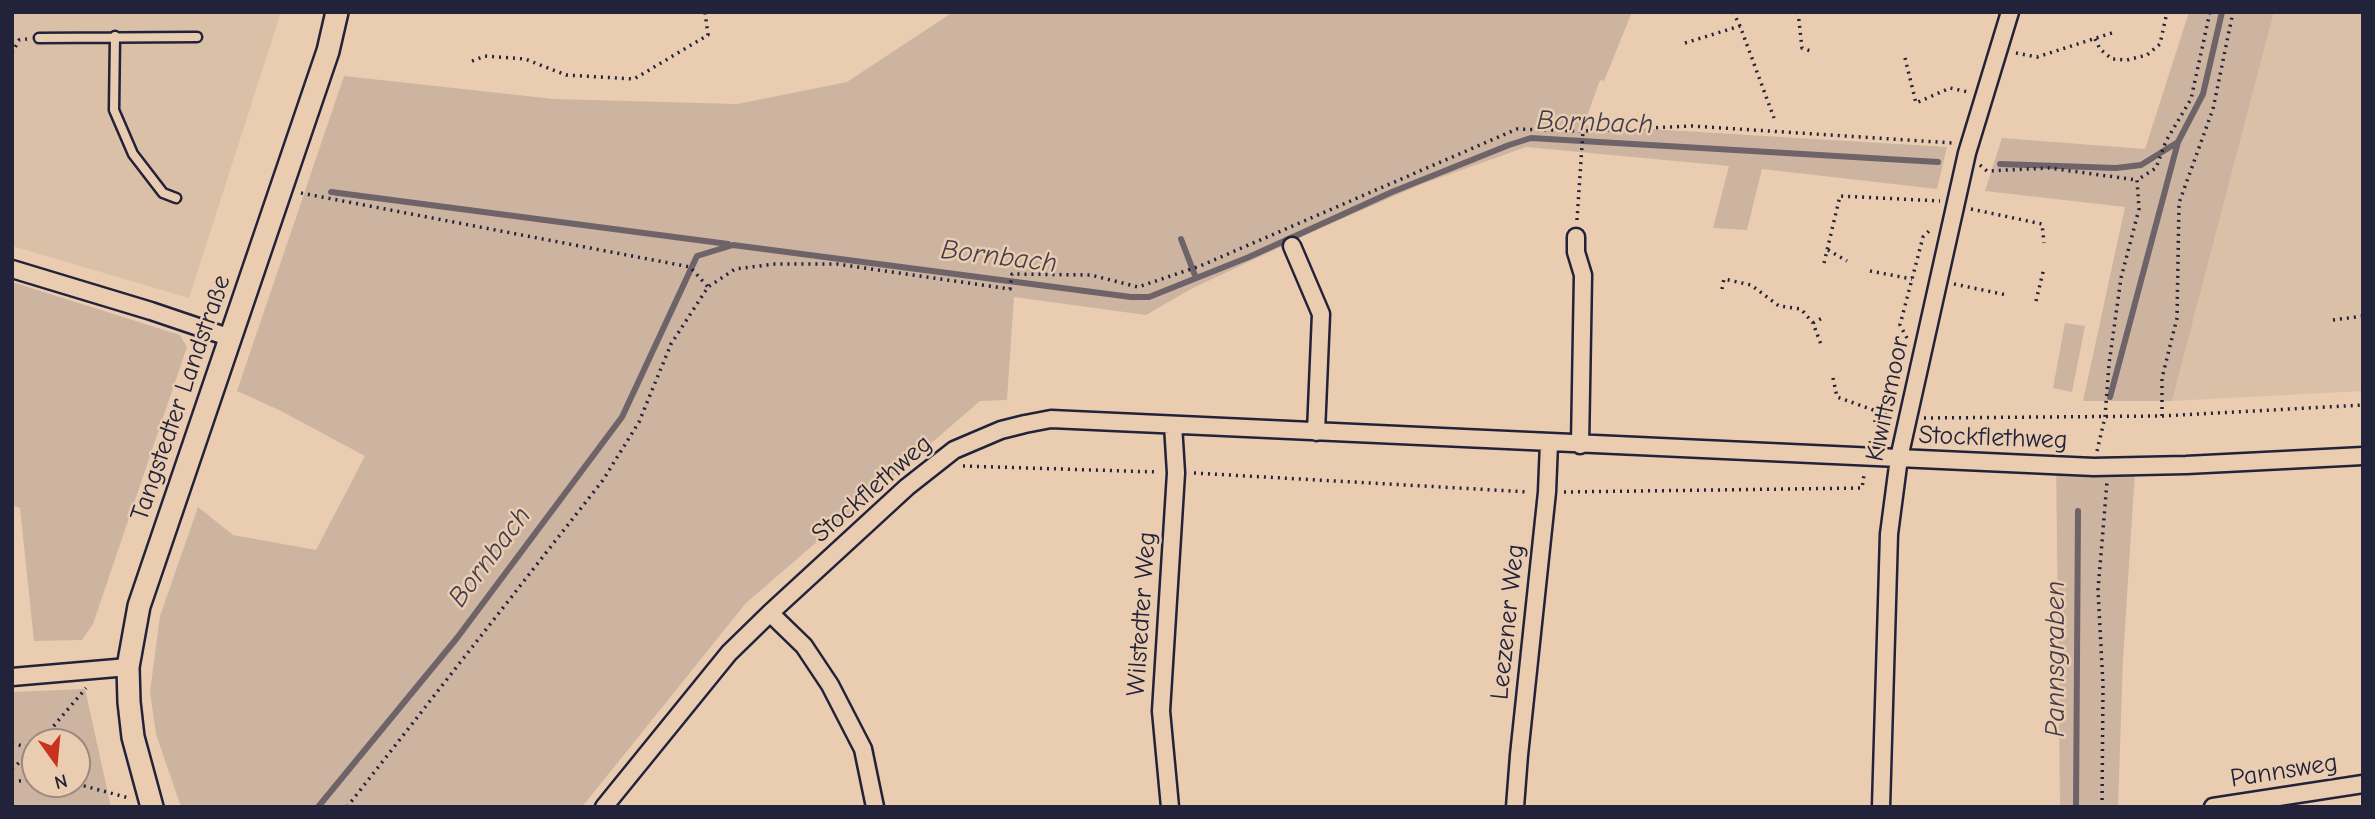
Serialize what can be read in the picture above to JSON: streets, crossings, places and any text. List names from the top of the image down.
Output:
{
  "streets": {
    "street": [
      "Tangstedter Landstraße",
      "Kiwittsmoor",
      "Stockflethweg",
      "Wilstedter Weg",
      "Leezener Weg",
      "Pannsweg"
    ]
  },
  "crossings": [
    ["Kiwittsmoor", "Stockflethweg"],
    ["Stockflethweg", "Wilstedter Weg"],
    ["Stockflethweg", "Leezener Weg"]
  ],
  "water": ["Bornbach", "Pannsgraben"],
  "north": "bottom"
}
